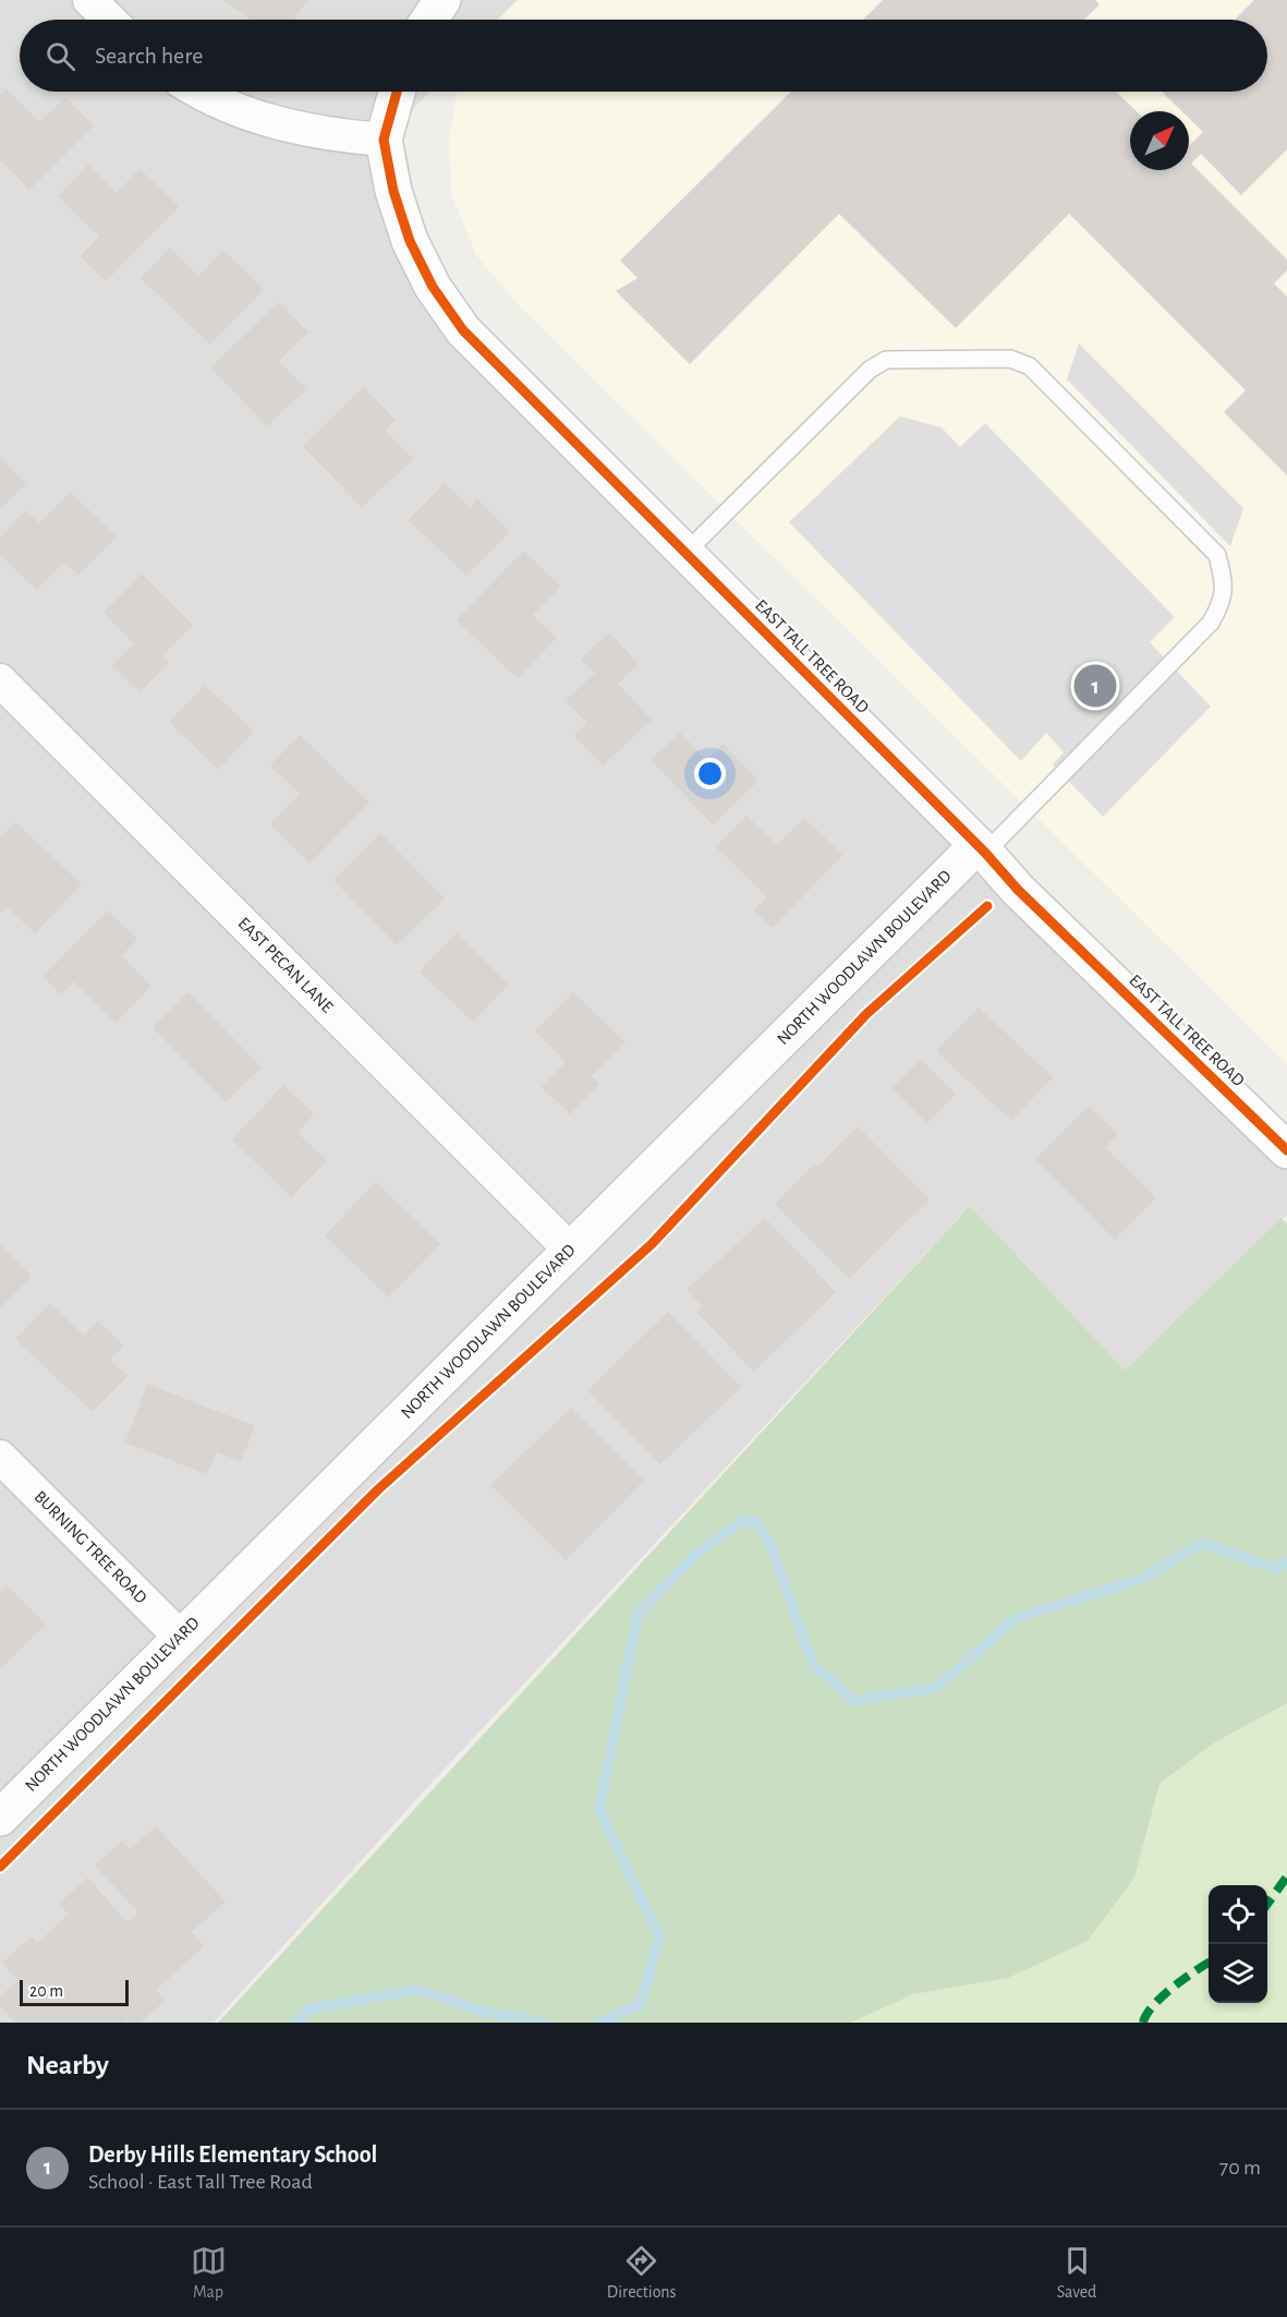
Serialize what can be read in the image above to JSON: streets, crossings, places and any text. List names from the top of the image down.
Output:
{
  "streets": {
    "street": [
      "EAST TALL TREE ROAD",
      "NORTH WOODLAWN BOULEVARD",
      "EAST PECAN LANE",
      "BURNING TREE ROAD"
    ]
  },
  "crossings": [
    ["EAST TALL TREE ROAD", "NORTH WOODLAWN BOULEVARD"],
    ["NORTH WOODLAWN BOULEVARD", "EAST PECAN LANE"],
    ["NORTH WOODLAWN BOULEVARD", "BURNING TREE ROAD"]
  ],
  "scale_bar": "20 m",
  "north": "top right",
  "page": {
    "search": "Search here",
    "pins": "1",
    "scale": "20 m",
    "heading": "Nearby",
    "list": [
      {
        "mark": "1",
        "name": "Derby Hills Elementary School",
        "note": "School · East Tall Tree Road",
        "value": "70 m"
      }
    ],
    "nav": ["Map", "Directions", "Saved"]
  }
}
